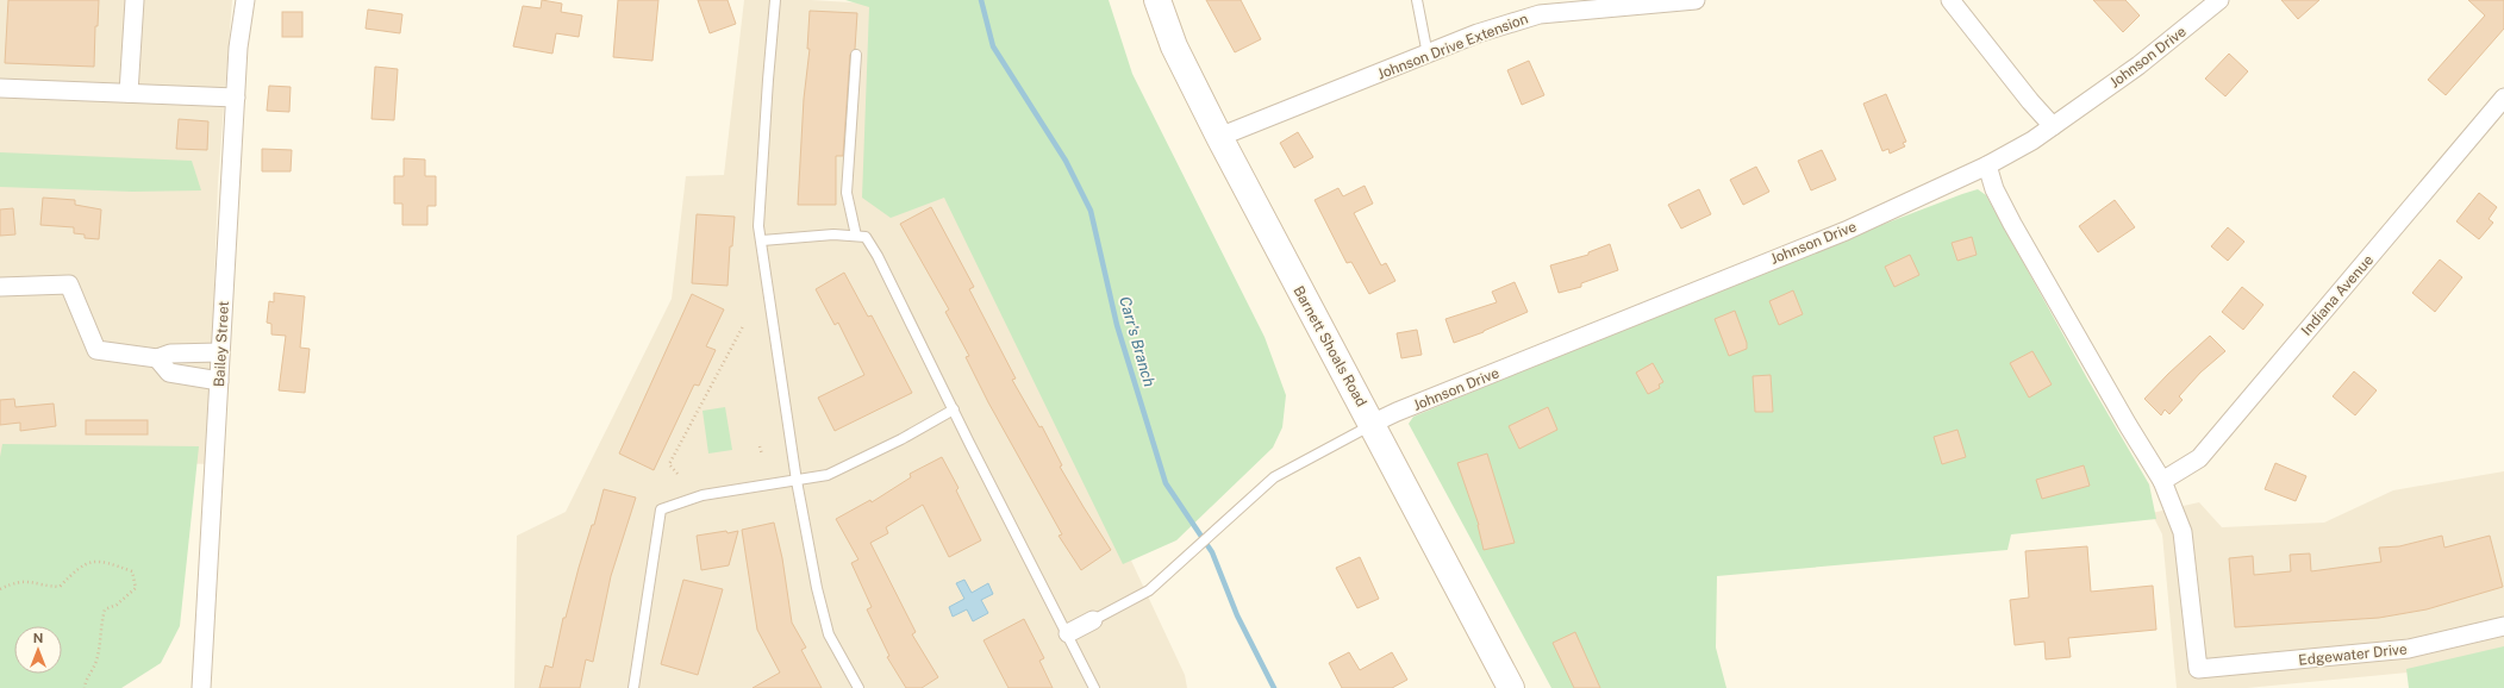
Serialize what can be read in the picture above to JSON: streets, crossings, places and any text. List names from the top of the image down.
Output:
{
  "streets": {
    "main road": ["Barnett Shoals Road"],
    "street": [
      "Johnson Drive Extension",
      "Johnson Drive",
      "Indiana Avenue",
      "Bailey Street",
      "Edgewater Drive"
    ]
  },
  "crossings": [
    ["Johnson Drive Extension", "Barnett Shoals Road"],
    ["Johnson Drive", "Barnett Shoals Road"],
    ["Indiana Avenue", "Edgewater Drive"]
  ],
  "water": ["Carr's Branch"],
  "north": "top"
}
